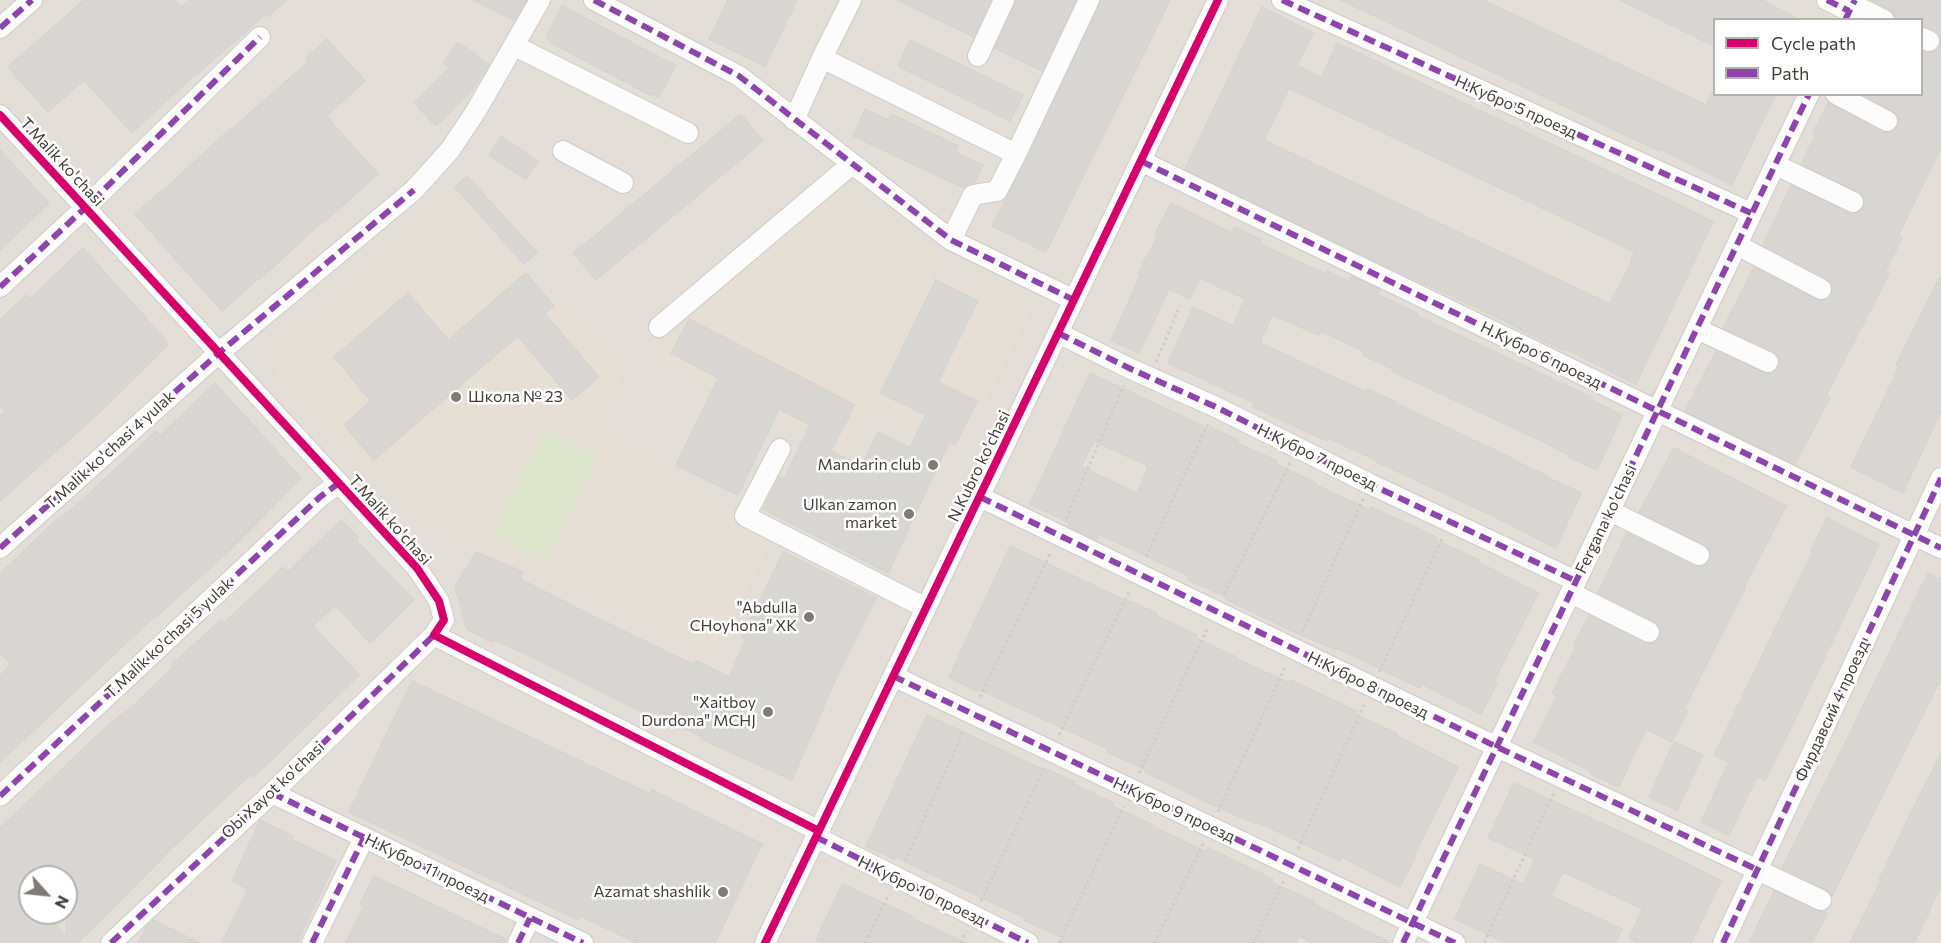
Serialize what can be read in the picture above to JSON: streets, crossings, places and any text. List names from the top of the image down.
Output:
{
  "streets": {
    "street": [
      "Н.Кубро 5 проезд",
      "T.Malik ko'chasi",
      "Н.Кубро 6 проезд",
      "T.Malik ko'chasi 4 yulak",
      "Н.Кубро 7 проезд",
      "N.Kubro ko'chasi",
      "Fergana ko'chasi",
      "T.Malik ko'chasi 5 yulak",
      "Н.Кубро 8 проезд",
      "Фирдавсий 4 проезд",
      "Obi Xayot ko'chasi",
      "Н.Кубро 9 проезд",
      "Н.Кубро 11 проезд",
      "Н.Кубро 10 проезд"
    ]
  },
  "crossings": [
    ["Н.Кубро 5 проезд", "Fergana ko'chasi"],
    ["T.Malik ko'chasi", "T.Malik ko'chasi 4 yulak"],
    ["T.Malik ko'chasi", "T.Malik ko'chasi 5 yulak"],
    ["T.Malik ko'chasi", "Obi Xayot ko'chasi"],
    ["Н.Кубро 6 проезд", "N.Kubro ko'chasi"],
    ["Н.Кубро 6 проезд", "Fergana ko'chasi"],
    ["Н.Кубро 6 проезд", "Фирдавсий 4 проезд"],
    ["Н.Кубро 7 проезд", "N.Kubro ko'chasi"],
    ["Н.Кубро 7 проезд", "Fergana ko'chasi"],
    ["N.Kubro ko'chasi", "Н.Кубро 8 проезд"],
    ["N.Kubro ko'chasi", "Н.Кубро 9 проезд"],
    ["N.Kubro ko'chasi", "Н.Кубро 10 проезд"],
    ["Fergana ko'chasi", "Н.Кубро 8 проезд"],
    ["Fergana ko'chasi", "Н.Кубро 9 проезд"],
    ["Н.Кубро 8 проезд", "Фирдавсий 4 проезд"],
    ["Obi Xayot ko'chasi", "Н.Кубро 11 проезд"]
  ],
  "places": [
    "Школа № 23",
    "Mandarin club",
    "Ulkan zamon market",
    "\"Abdulla CHoyhona\" XK",
    "\"Xaitboy Durdona\" MCHJ",
    "Azamat shashlik"
  ],
  "legend": ["Cycle path", "Path"],
  "north": "bottom right"
}
